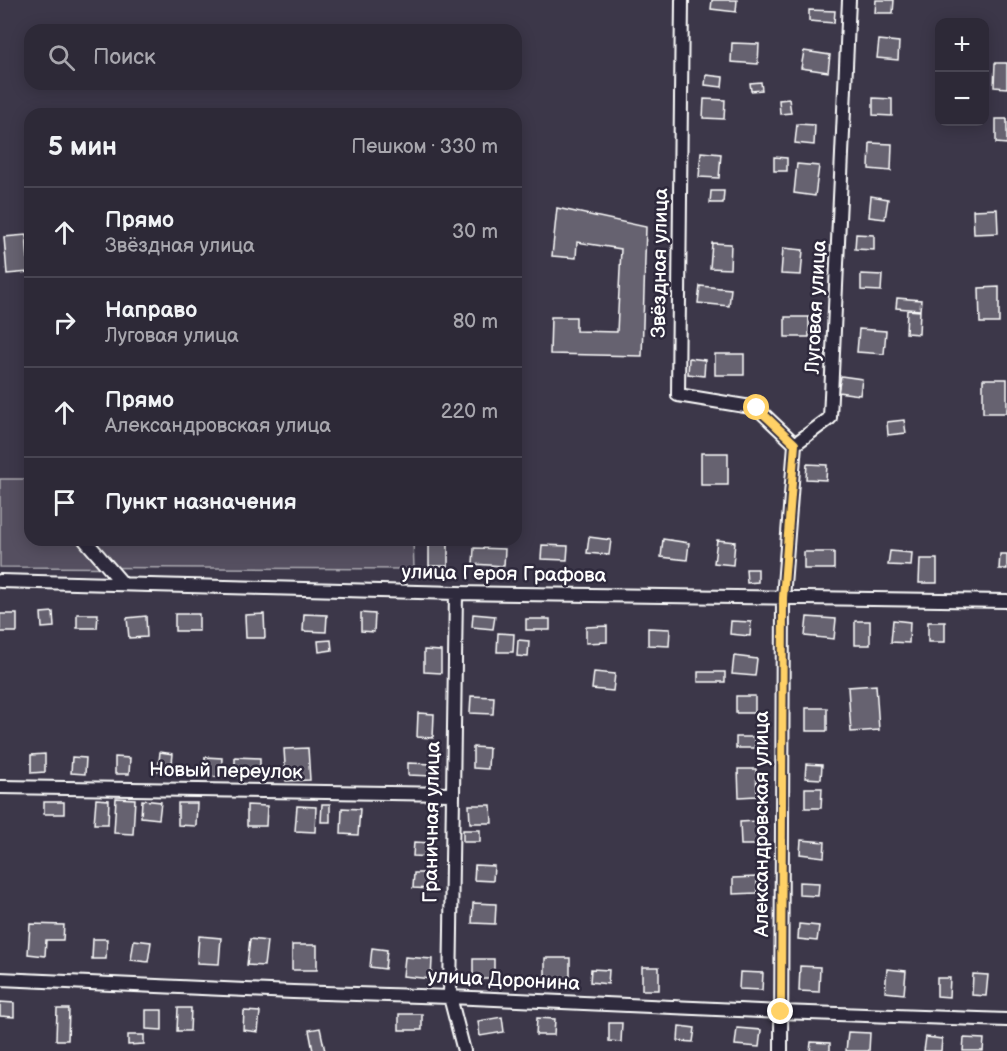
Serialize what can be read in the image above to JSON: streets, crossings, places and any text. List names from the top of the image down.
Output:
{
  "streets": {
    "street": [
      "Звёздная улица",
      "Луговая улица",
      "улица Героя Графова",
      "Новый переулок",
      "Граничная улица",
      "Александровская улица",
      "улица Доронина"
    ]
  },
  "crossings": [
    ["Звёздная улица", "Луговая улица"],
    ["улица Героя Графова", "Граничная улица"],
    ["улица Героя Графова", "Александровская улица"],
    ["Новый переулок", "Граничная улица"],
    ["Граничная улица", "улица Доронина"],
    ["Александровская улица", "улица Доронина"]
  ],
  "page": {
    "map_buttons": ["+", "−"],
    "search": "Поиск",
    "heading": ["5 мин", "Пешком · 330 m"],
    "list": [
      ["Прямо", "Звёздная улица", "30 m"],
      ["Направо", "Луговая улица", "80 m"],
      ["Прямо", "Александровская улица", "220 m"],
      "Пункт назначения"
    ]
  }
}
